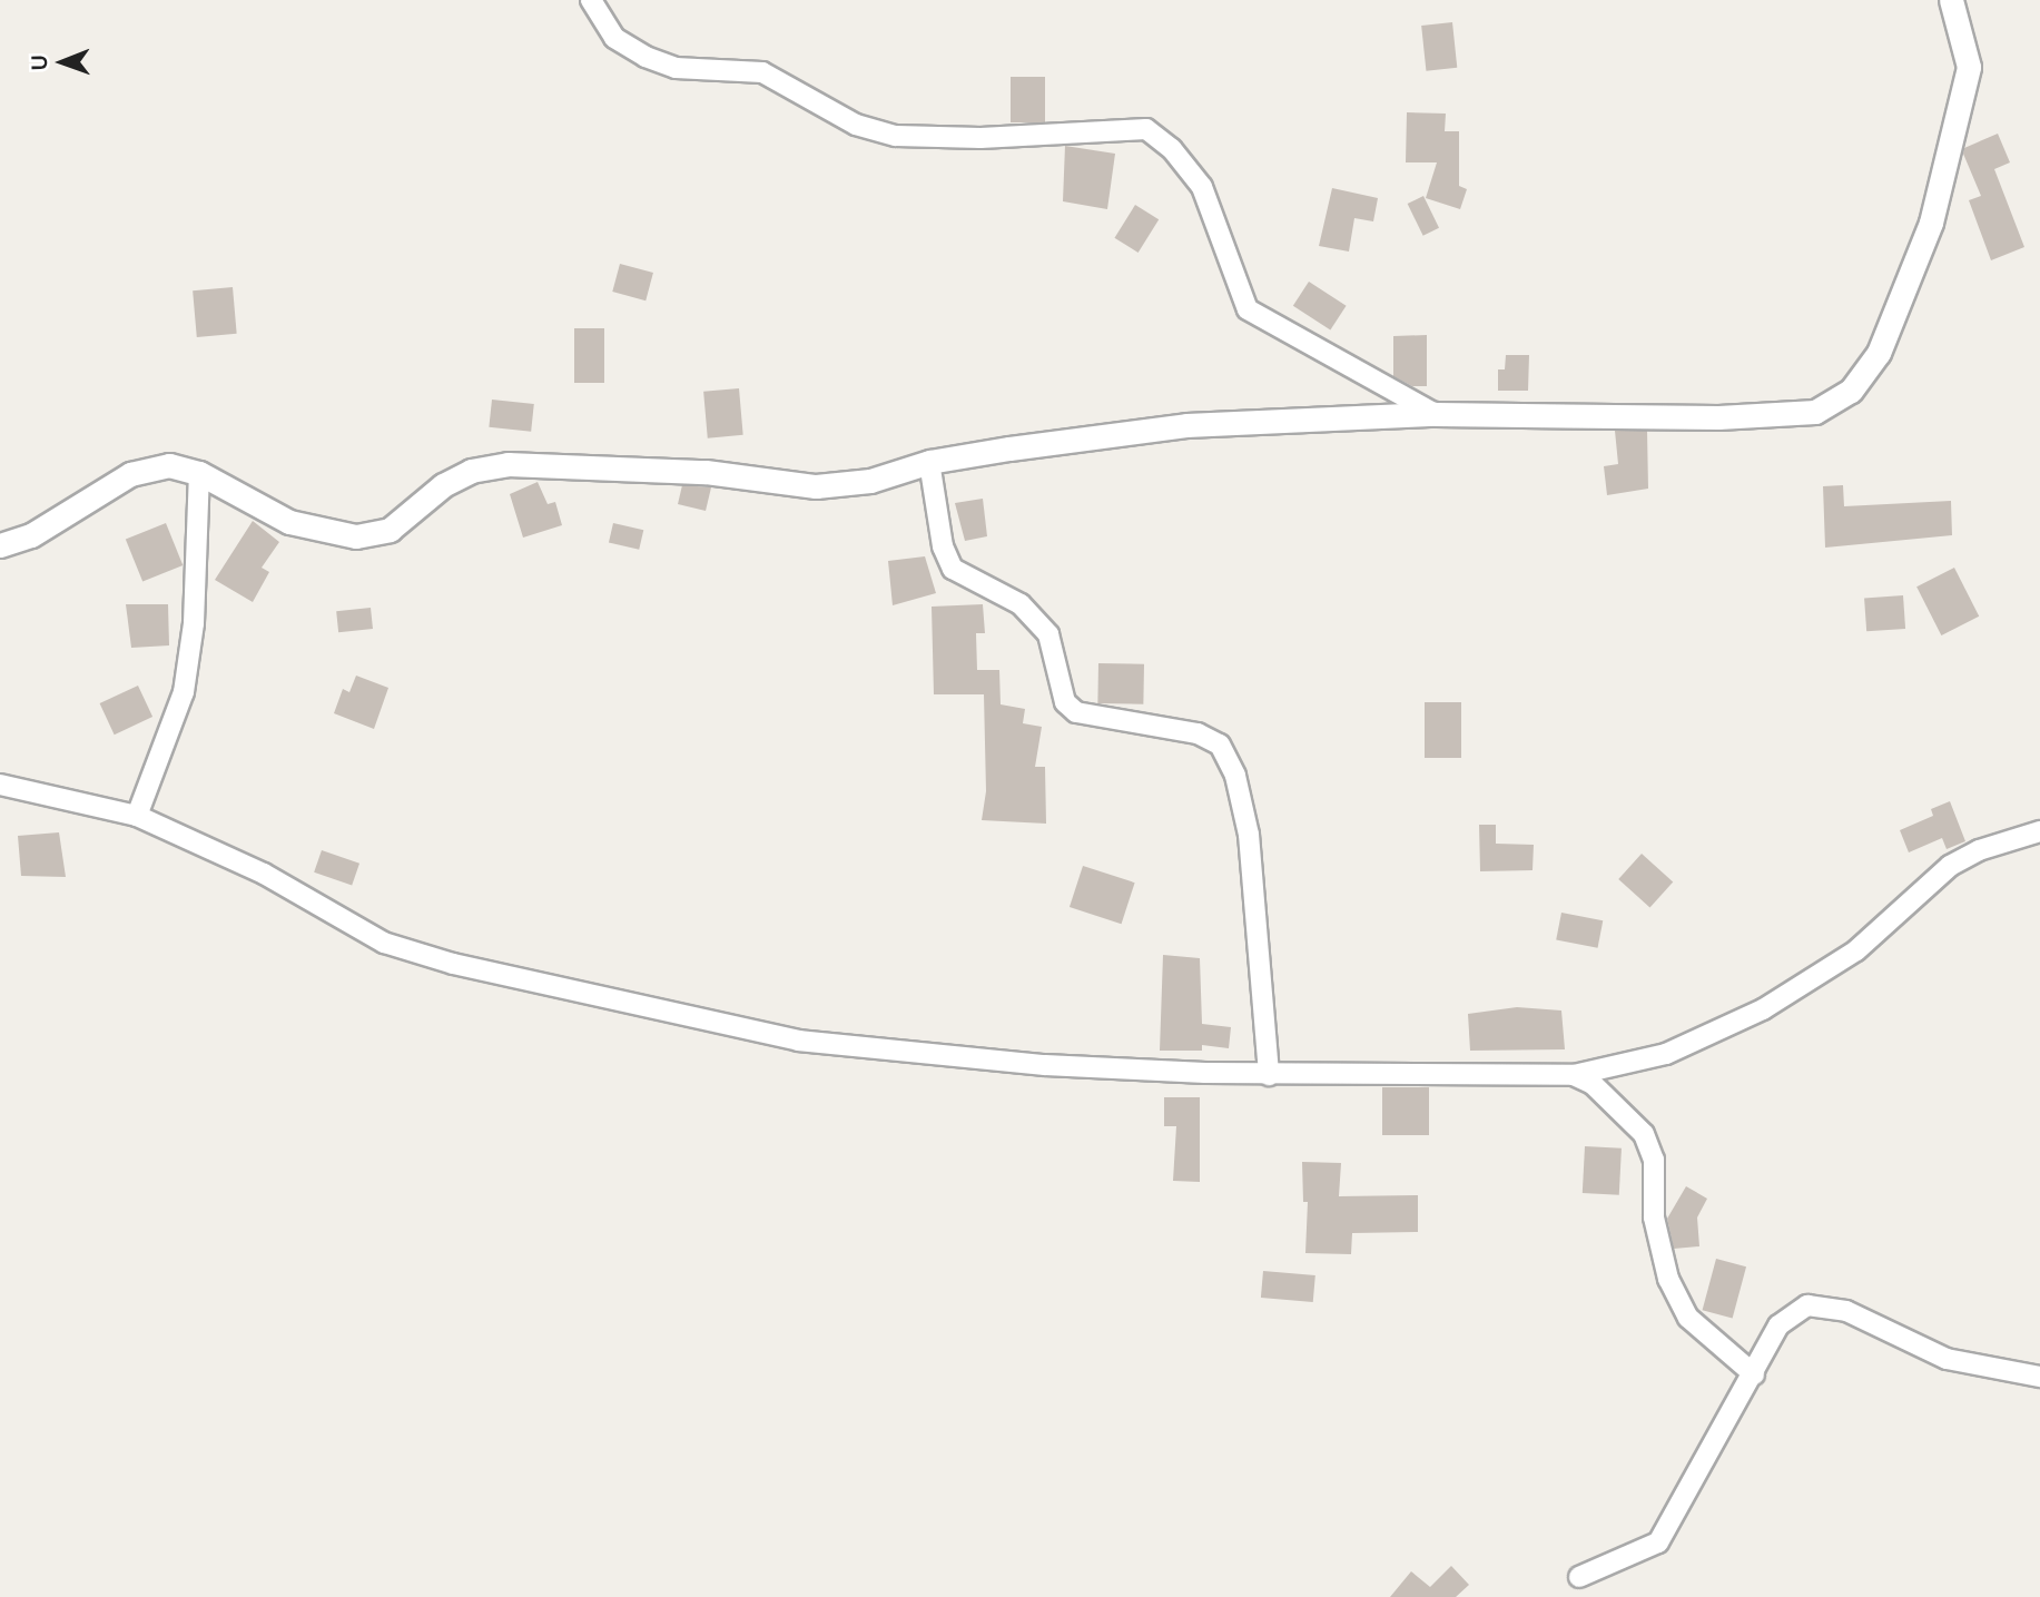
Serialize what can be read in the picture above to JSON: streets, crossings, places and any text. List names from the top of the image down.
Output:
{
  "north": "left"
}
